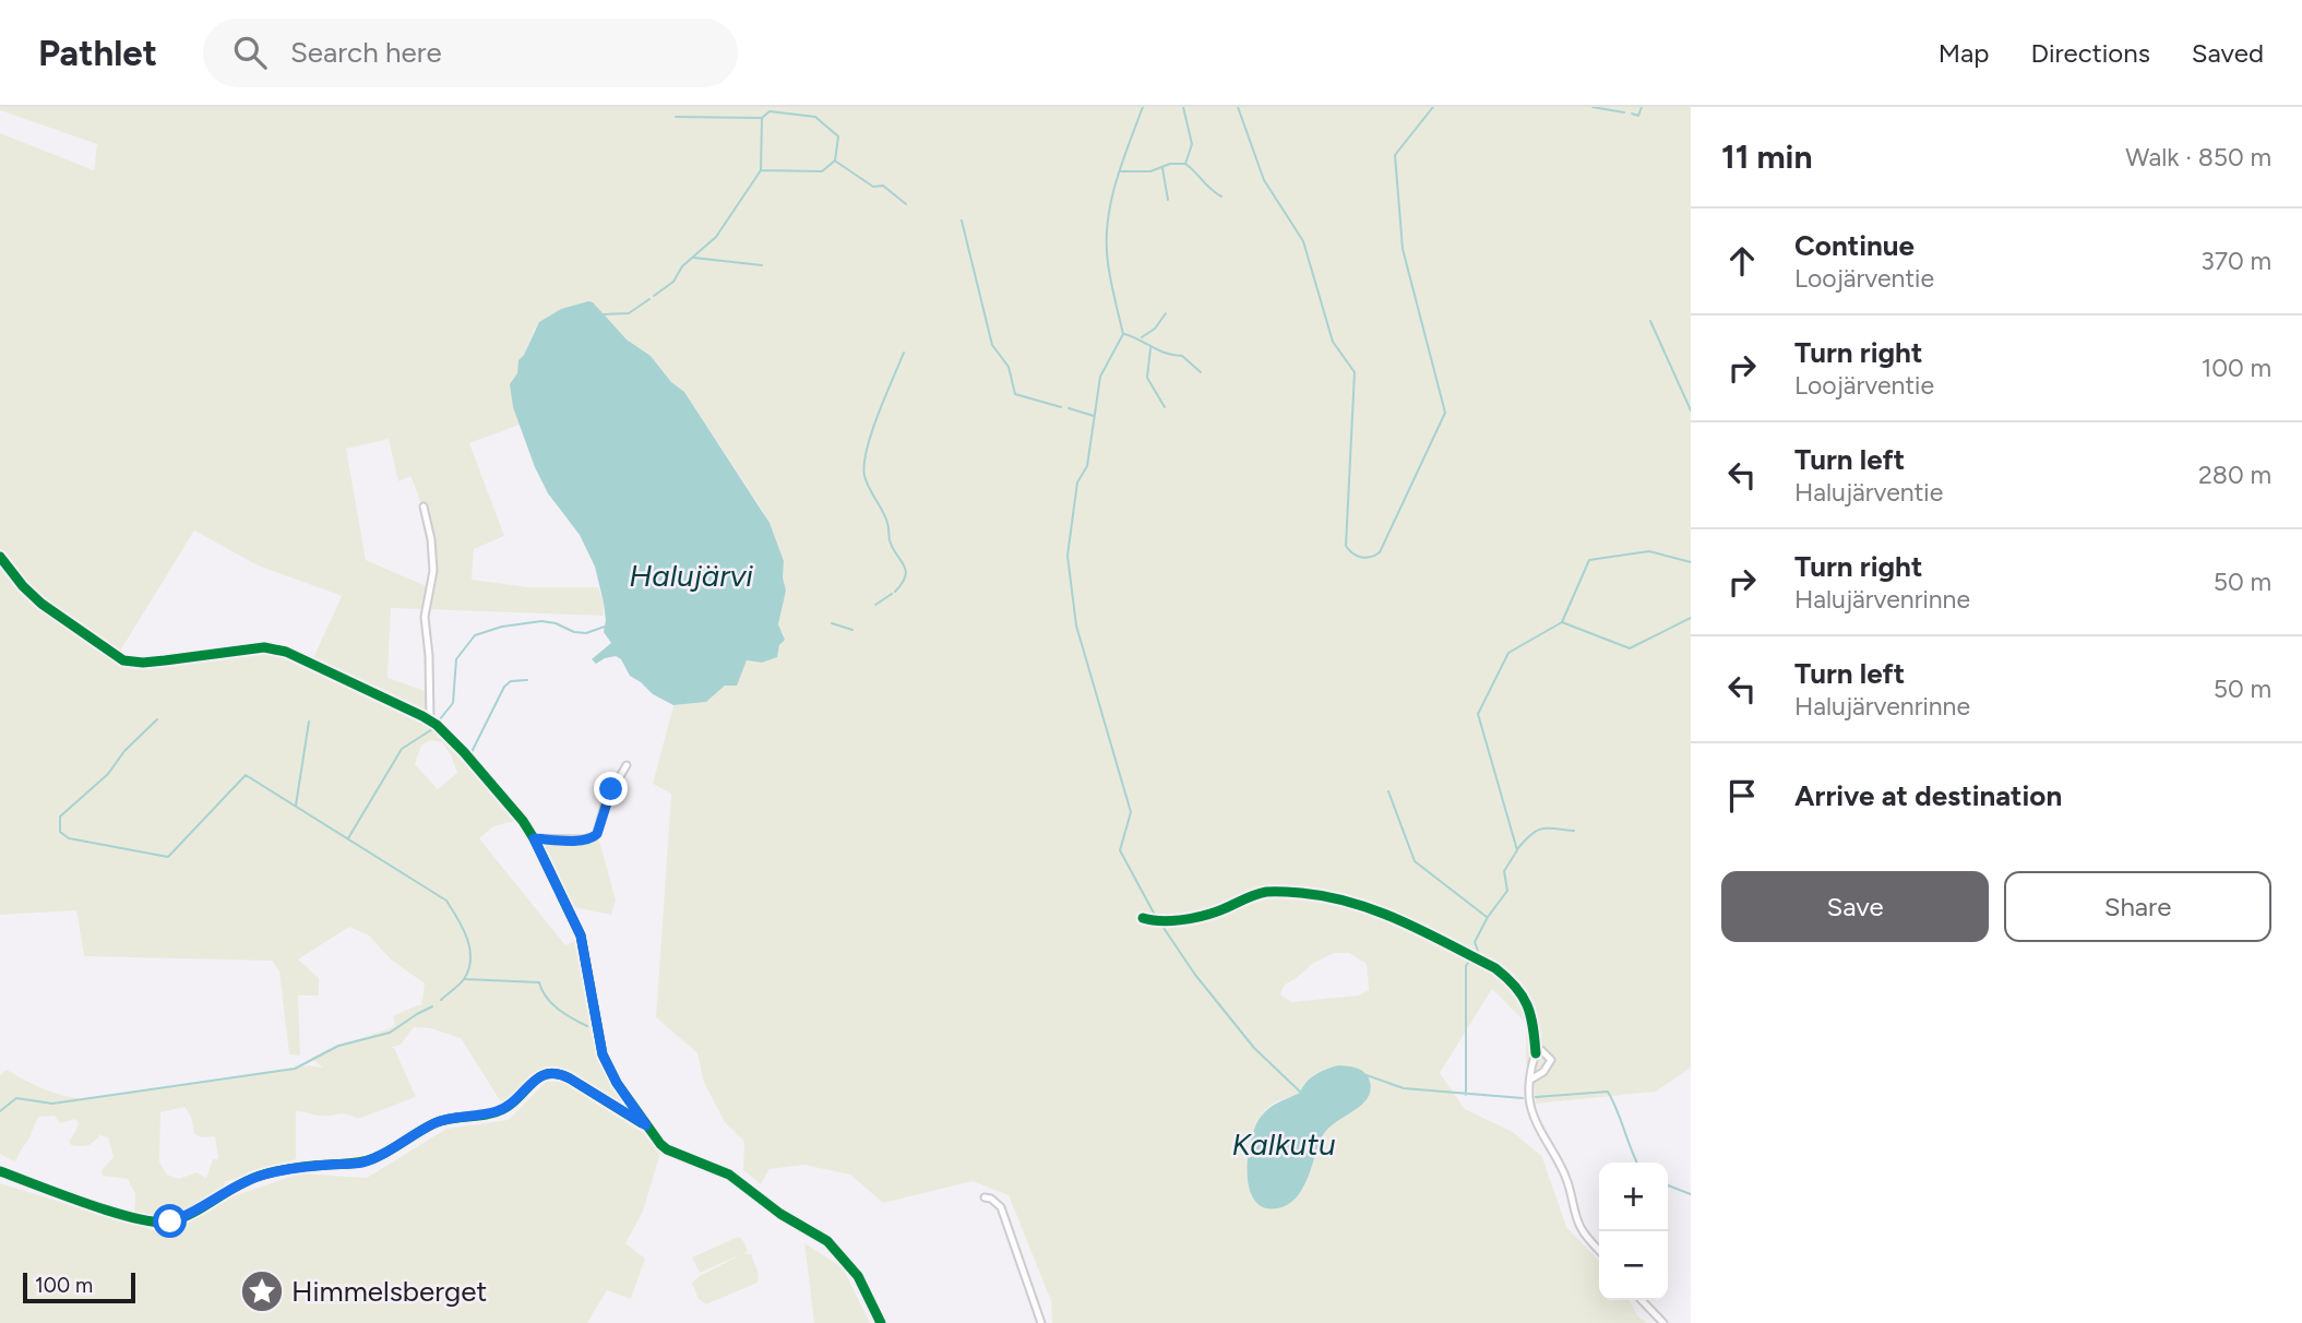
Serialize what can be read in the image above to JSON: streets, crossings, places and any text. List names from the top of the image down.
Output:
{
  "water": ["Halujärvi", "Kalkutu"],
  "places": {
    "place": ["Himmelsberget"]
  },
  "scale_bar": "100 m",
  "page": {
    "header": "Pathlet",
    "search": "Search here",
    "nav": ["Map", "Directions", "Saved"],
    "heading": ["11 min", "Walk · 850 m"],
    "list": [
      ["Continue", "Loojärventie", "370 m"],
      ["Turn right", "Loojärventie", "100 m"],
      ["Turn left", "Halujärventie", "280 m"],
      ["Turn right", "Halujärvenrinne", "50 m"],
      ["Turn left", "Halujärvenrinne", "50 m"],
      "Arrive at destination"
    ],
    "buttons": ["Save", "Share"],
    "map_buttons": ["+", "−"],
    "scale": "100 m"
  }
}
